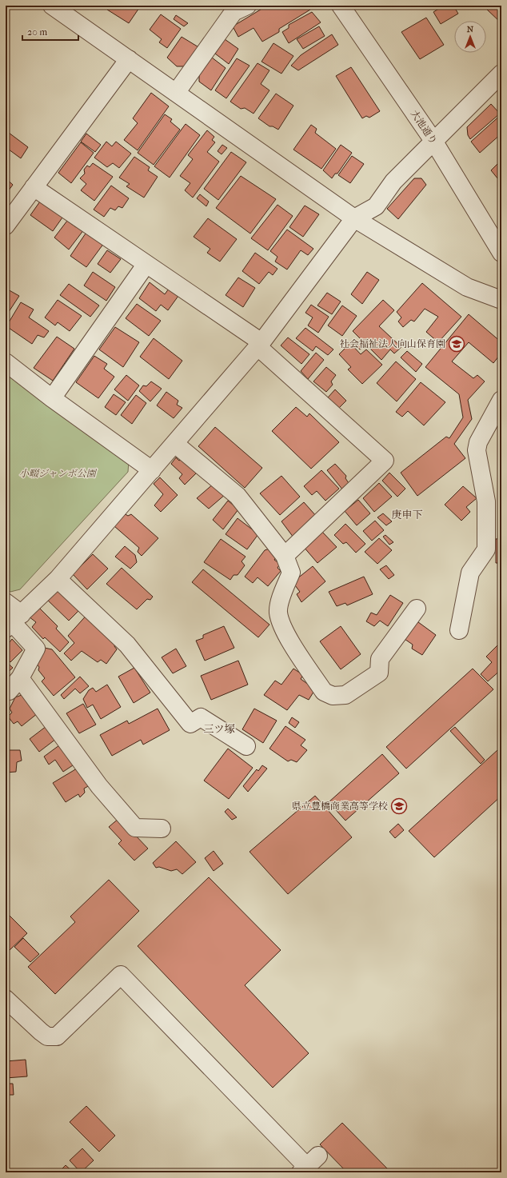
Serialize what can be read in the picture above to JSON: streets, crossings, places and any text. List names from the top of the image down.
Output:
{
  "streets": {
    "street": ["大池通り"]
  },
  "districts": ["庚申下", "三ツ塚"],
  "parks": ["小畷ジャンボ公園"],
  "places": {
    "school or university": ["社会福祉法人向山保育園", "県立豊橋商業高等学校"]
  },
  "scale_bar": "20 m",
  "north": "top"
}
